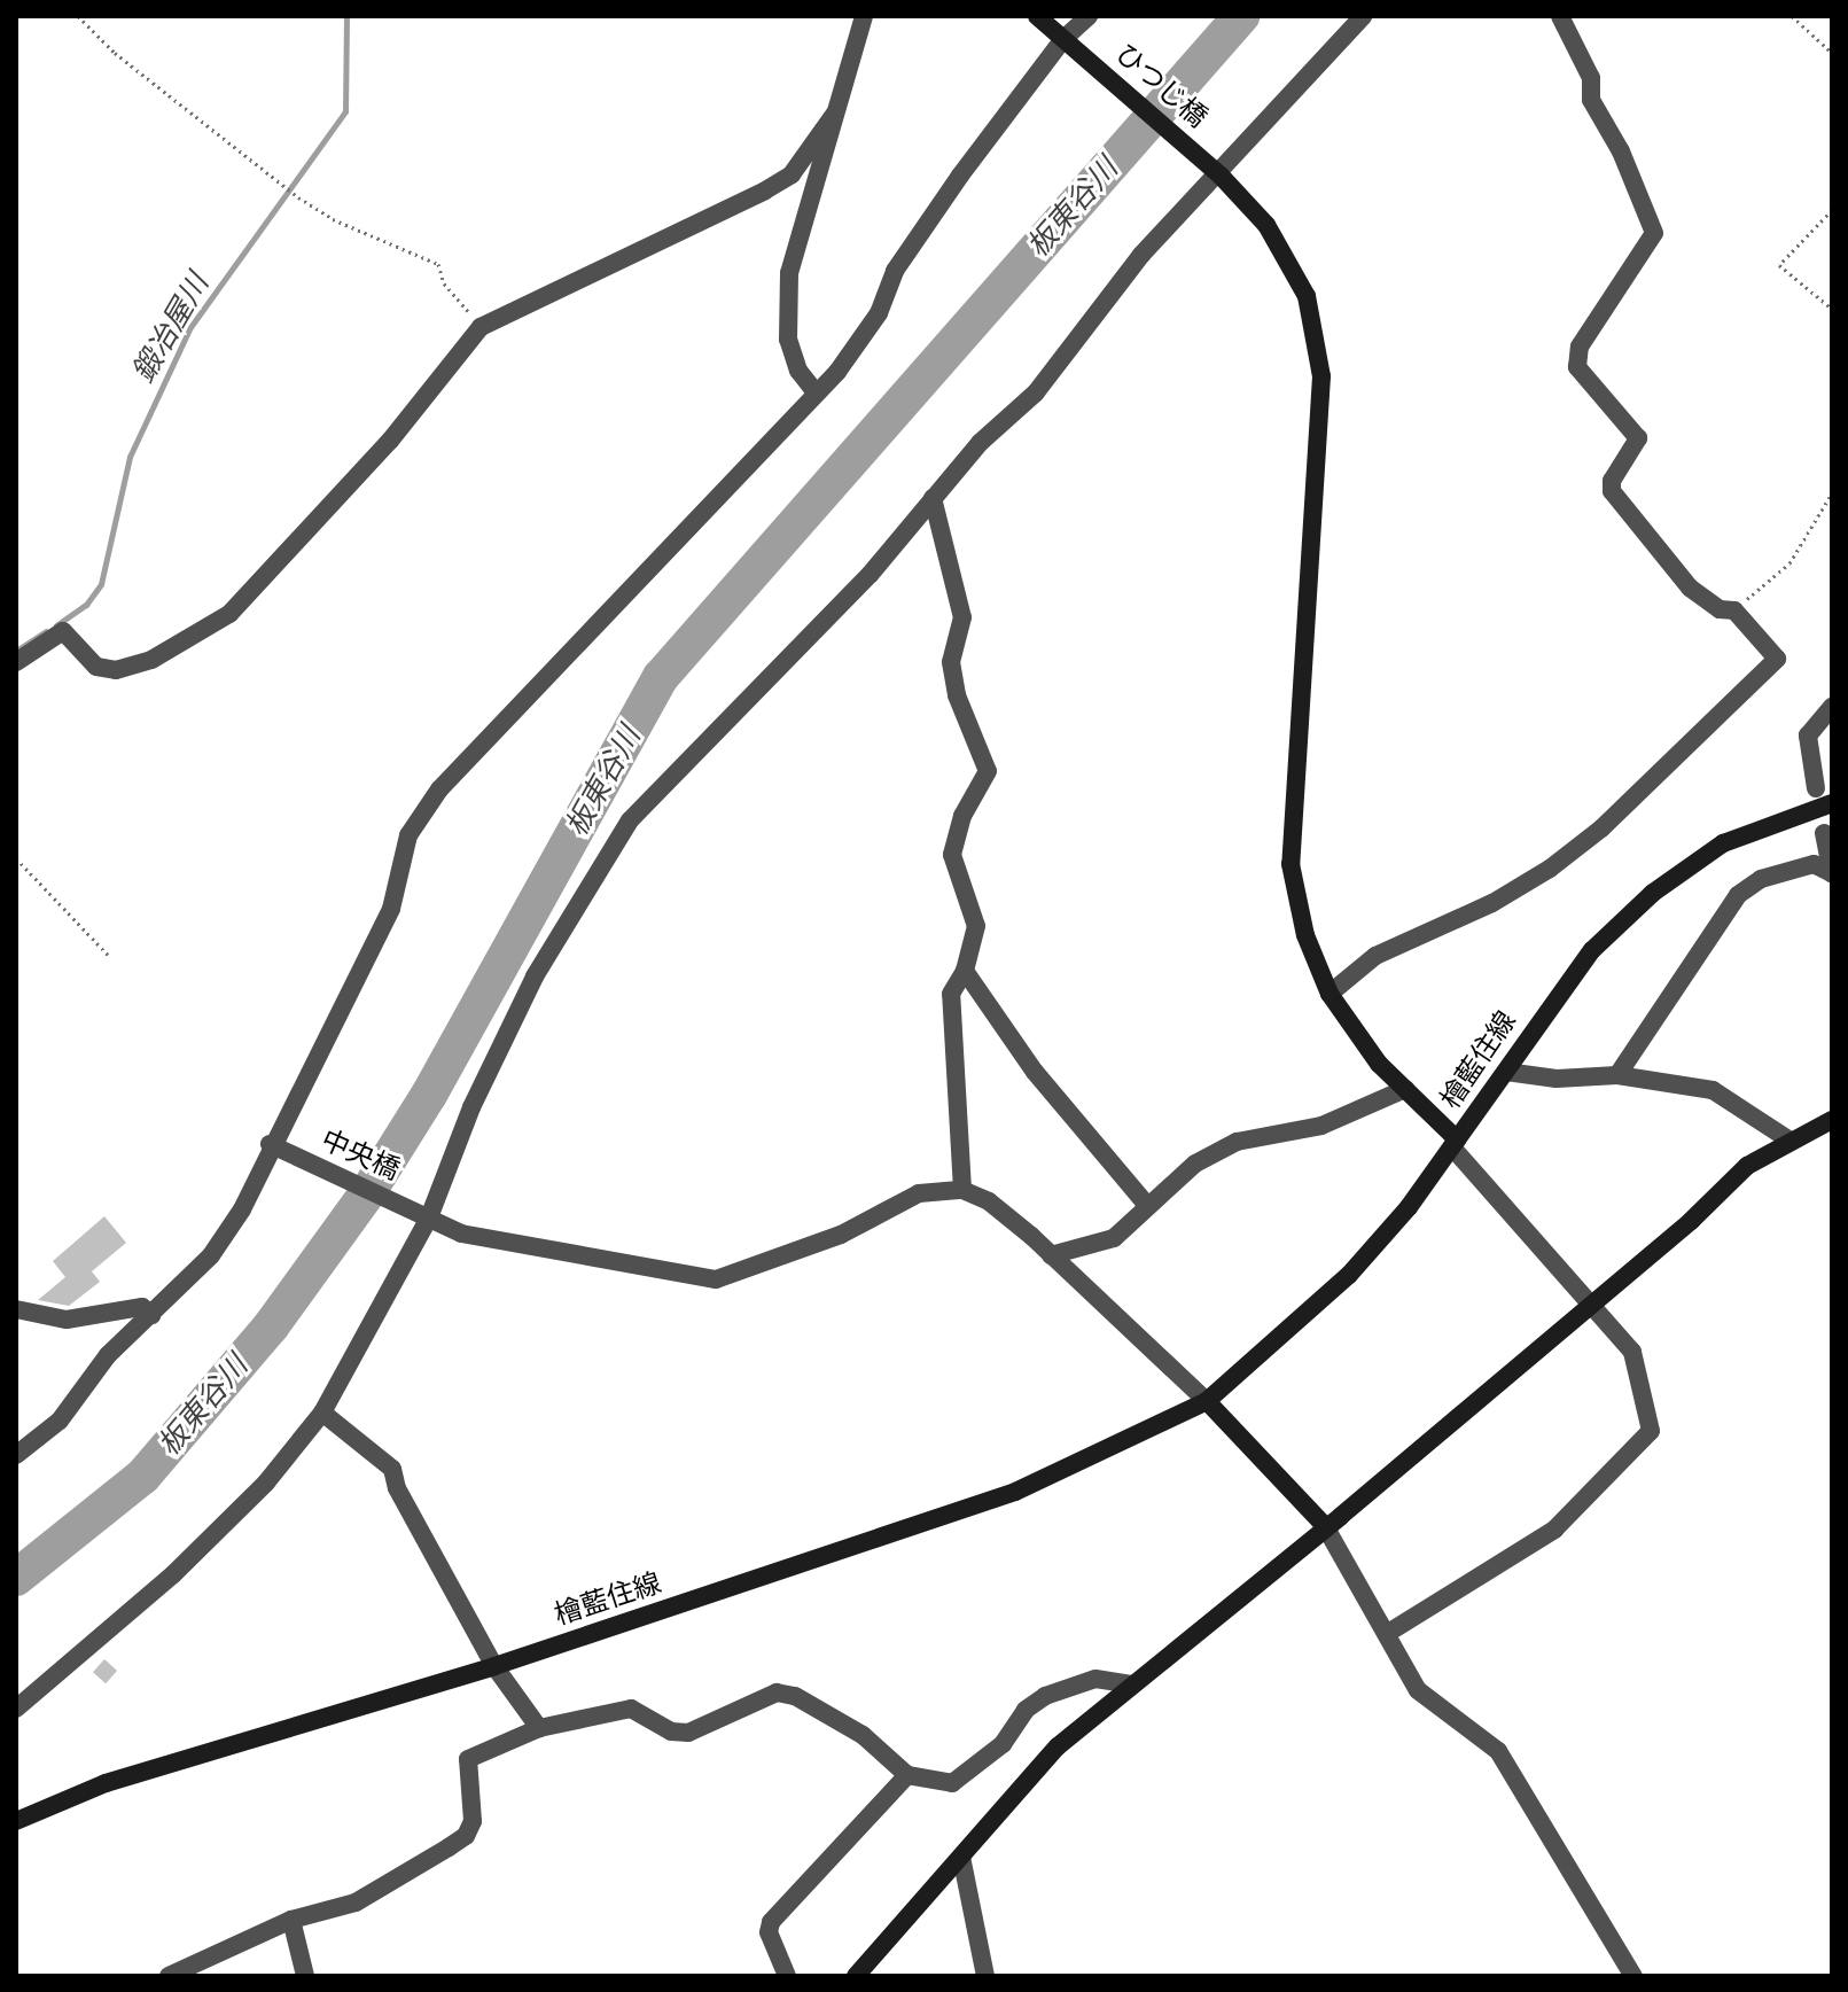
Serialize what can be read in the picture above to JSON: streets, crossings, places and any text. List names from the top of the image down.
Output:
{
  "streets": {
    "main road": ["ひつじ橋", "檜藍住線"],
    "street": ["中央橋"]
  },
  "crossings": [
    ["ひつじ橋", "檜藍住線"]
  ],
  "water": ["板東谷川", "鍛冶屋川"]
}
